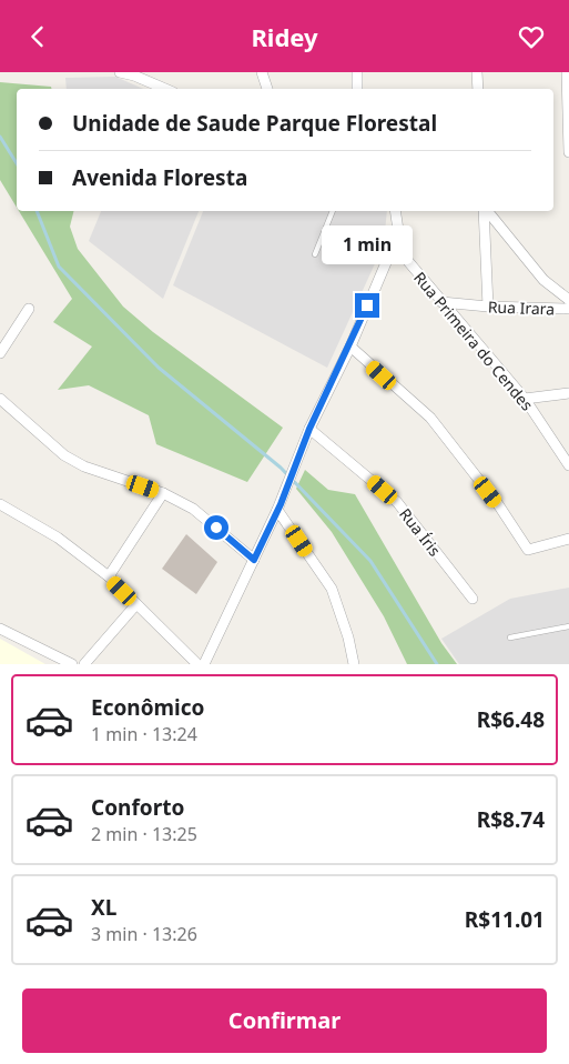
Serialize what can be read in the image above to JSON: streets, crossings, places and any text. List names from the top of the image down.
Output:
{
  "streets": {
    "street": ["Rua Irara", "Rua Primeira do Cendes", "Rua Íris"]
  },
  "crossings": [
    ["Rua Irara", "Rua Primeira do Cendes"]
  ],
  "page": {
    "header": "Ridey",
    "banner": ["Unidade de Saude Parque Florestal", "Avenida Floresta"],
    "bubble": "1 min",
    "list": [
      {
        "name": "Econômico",
        "note": "1 min · 13:24",
        "value": "R$6.48"
      },
      {
        "name": "Conforto",
        "note": "2 min · 13:25",
        "value": "R$8.74"
      },
      {
        "name": "XL",
        "note": "3 min · 13:26",
        "value": "R$11.01"
      }
    ],
    "buttons": "Confirmar"
  }
}
